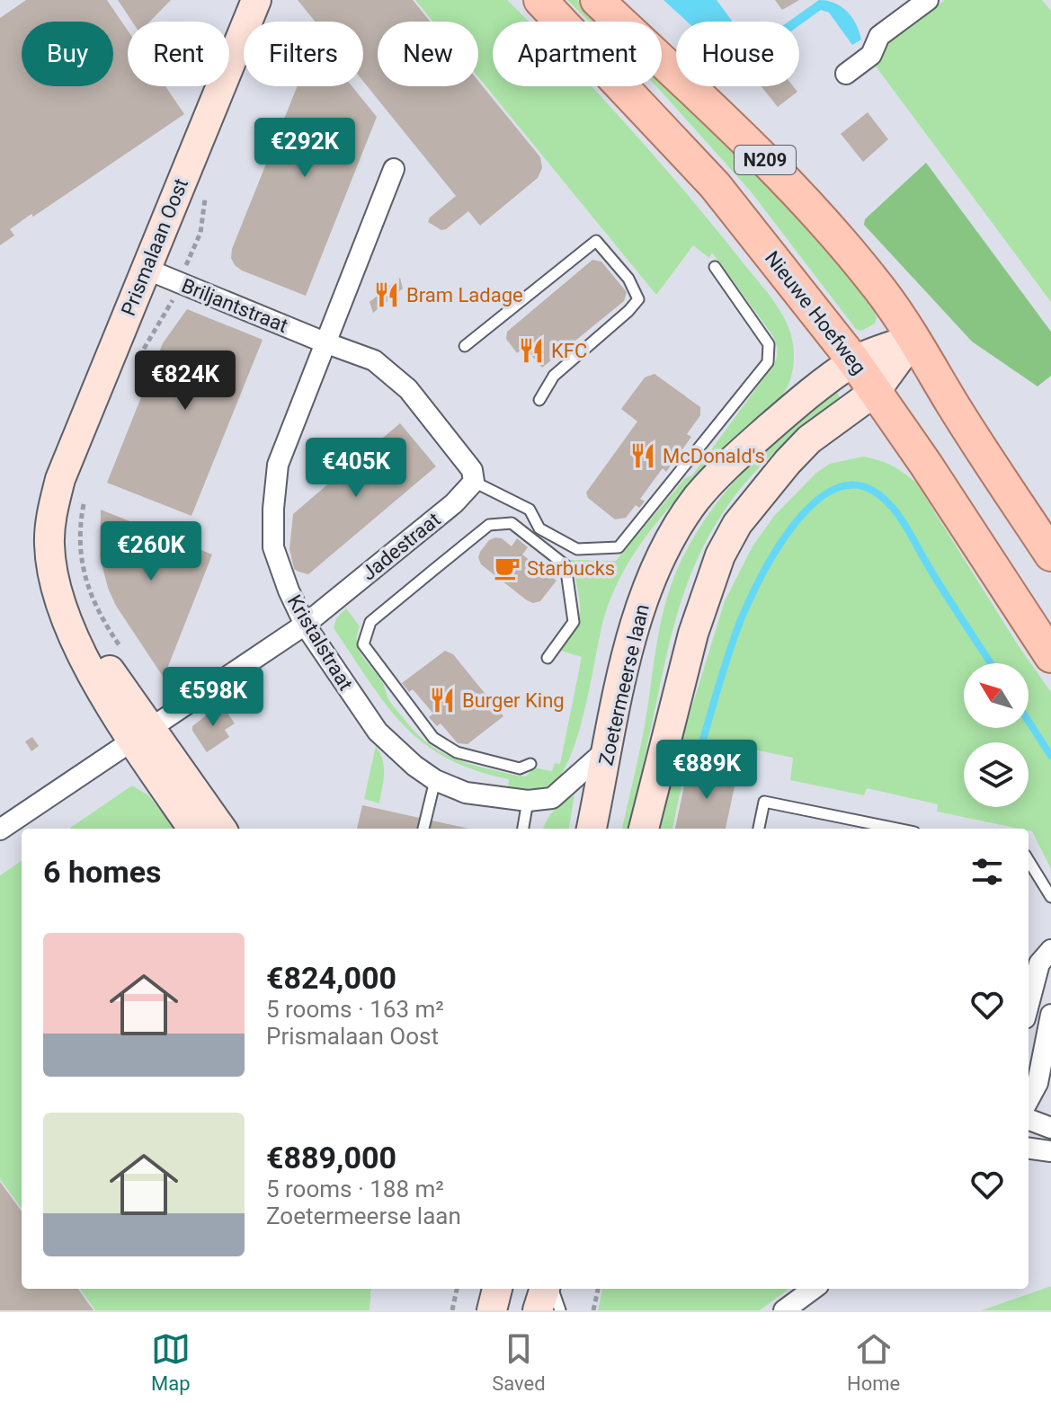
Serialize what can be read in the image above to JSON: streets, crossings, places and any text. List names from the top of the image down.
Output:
{
  "streets": {
    "main road": ["N209", "Nieuwe Hoefweg"],
    "street": [
      "Prismalaan Oost",
      "Briljantstraat",
      "Jadestraat",
      "Kristalstraat",
      "Zoetermeerse laan"
    ]
  },
  "crossings": [
    ["N209", "Zoetermeerse laan"],
    ["Prismalaan Oost", "Briljantstraat"],
    ["Prismalaan Oost", "Jadestraat"],
    ["Briljantstraat", "Kristalstraat"],
    ["Nieuwe Hoefweg", "Zoetermeerse laan"],
    ["Jadestraat", "Kristalstraat"],
    ["Kristalstraat", "Zoetermeerse laan"]
  ],
  "places": {
    "restaurant": [
      "Bram Ladage",
      "KFC",
      "McDonald's",
      "Burger King"
    ],
    "cafe": ["Starbucks"]
  },
  "north": "top left",
  "page": {
    "chip": [
      "Buy",
      "Rent",
      "Filters",
      "New",
      "Apartment",
      "House"
    ],
    "price": [
      "€292K",
      "€824K",
      "€405K",
      "€260K",
      "€598K",
      "€889K"
    ],
    "heading": "6 homes",
    "list": [
      {
        "name": "€824,000",
        "note": "5 rooms · 163 m² · Prismalaan Oost"
      },
      {
        "name": "€889,000",
        "note": "5 rooms · 188 m² · Zoetermeerse laan"
      }
    ],
    "tabs": ["Map", "Saved", "Home"]
  }
}
